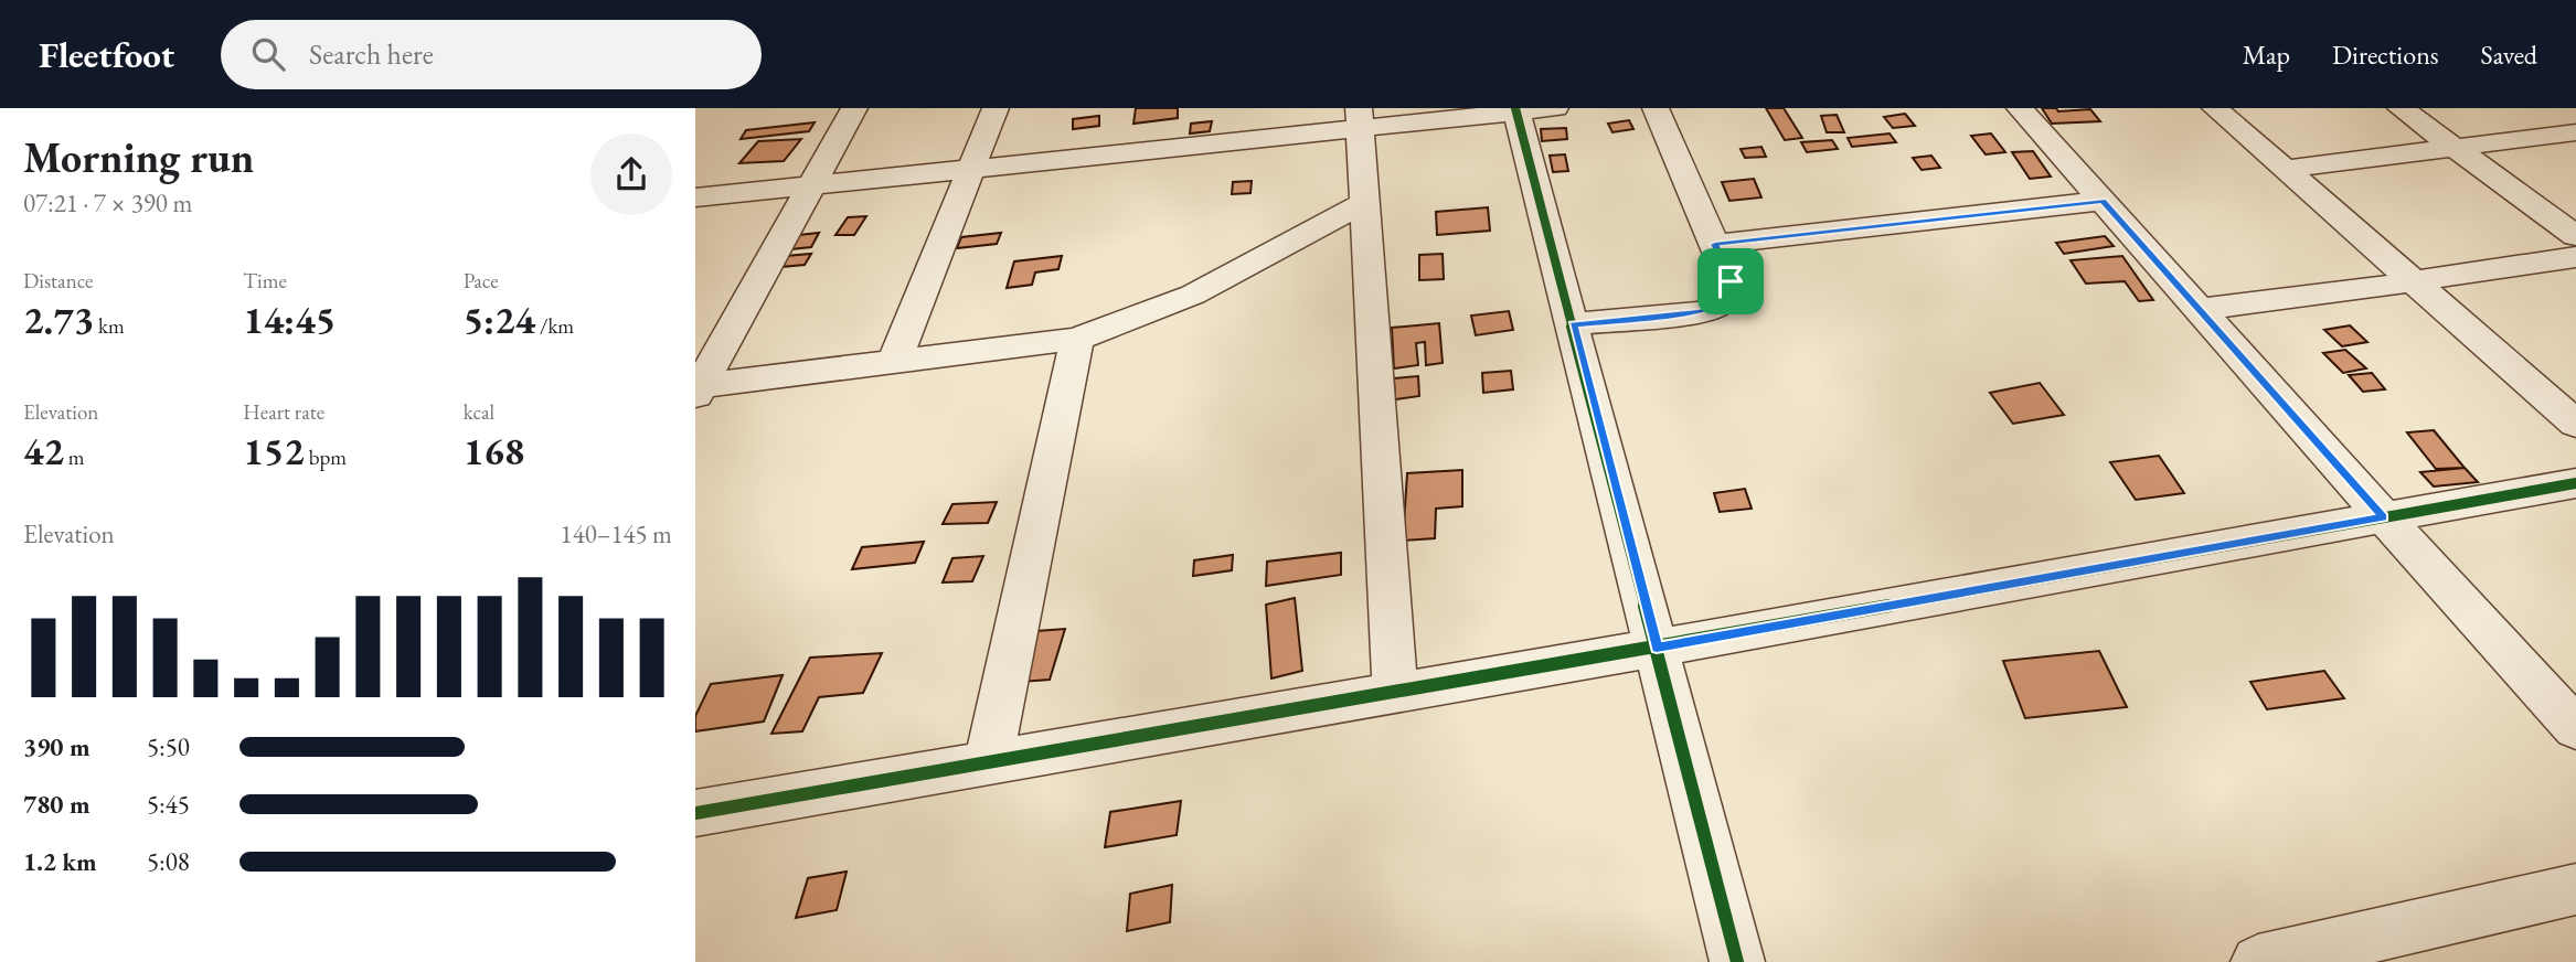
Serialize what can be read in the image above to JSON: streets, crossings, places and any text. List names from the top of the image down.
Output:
{
  "page": {
    "header": "Fleetfoot",
    "search": "Search here",
    "nav": ["Map", "Directions", "Saved"],
    "heading": ["Morning run", "07:21 · 7 × 390 m"],
    "stats": [
      ["Distance", "2.73 km"],
      ["Time", "14:45"],
      ["Pace", "5:24 /km"],
      ["Elevation", "42 m"],
      ["Heart rate", "152 bpm"],
      ["kcal", "168"]
    ],
    "chart": ["Elevation", "140–145 m"],
    "list": [
      {
        "name": "390 m",
        "note": "5:50"
      },
      {
        "name": "780 m",
        "note": "5:45"
      },
      {
        "name": "1.2 km",
        "note": "5:08"
      }
    ]
  }
}
